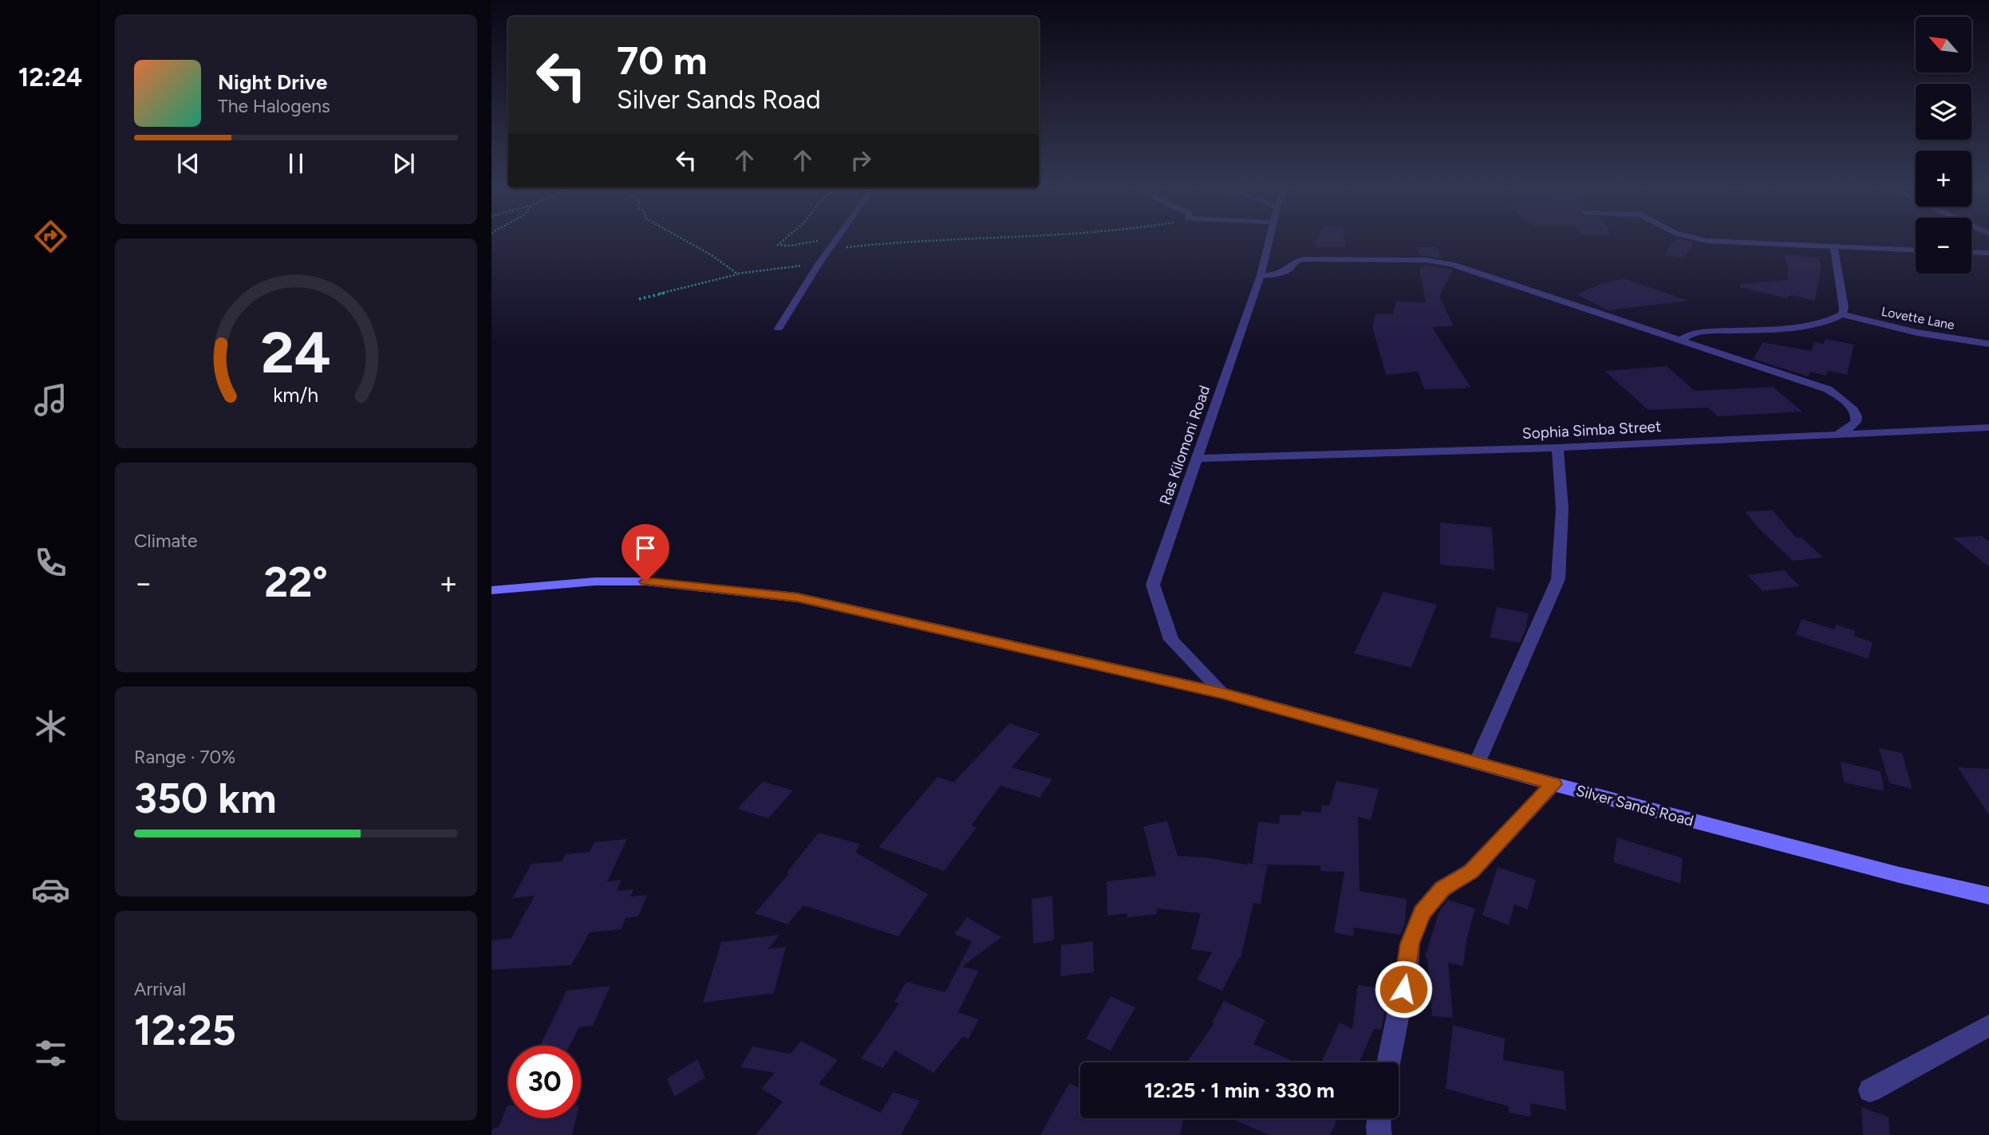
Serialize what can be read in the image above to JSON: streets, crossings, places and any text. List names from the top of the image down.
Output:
{
  "streets": {
    "street": [
      "Lovette Lane",
      "Sophia Simba Street",
      "Ras Kilomoni Road",
      "Silver Sands Road"
    ]
  },
  "crossings": [
    ["Sophia Simba Street", "Ras Kilomoni Road"],
    ["Ras Kilomoni Road", "Silver Sands Road"]
  ],
  "north": "top left",
  "page": {
    "tabs": "12:24",
    "map_buttons": ["+", "−"],
    "turn": ["70 m", "Silver Sands Road"],
    "song": ["Night Drive", "The Halogens"],
    "tile": [
      "Climate",
      ["Range · 70%", "350 km"],
      ["Arrival", "12:25"]
    ],
    "heat": ["−", "22°", "+"],
    "limit": "30",
    "trip": "12:25 · 1 min · 330 m",
    "gauge": ["24", "km/h"]
  }
}
